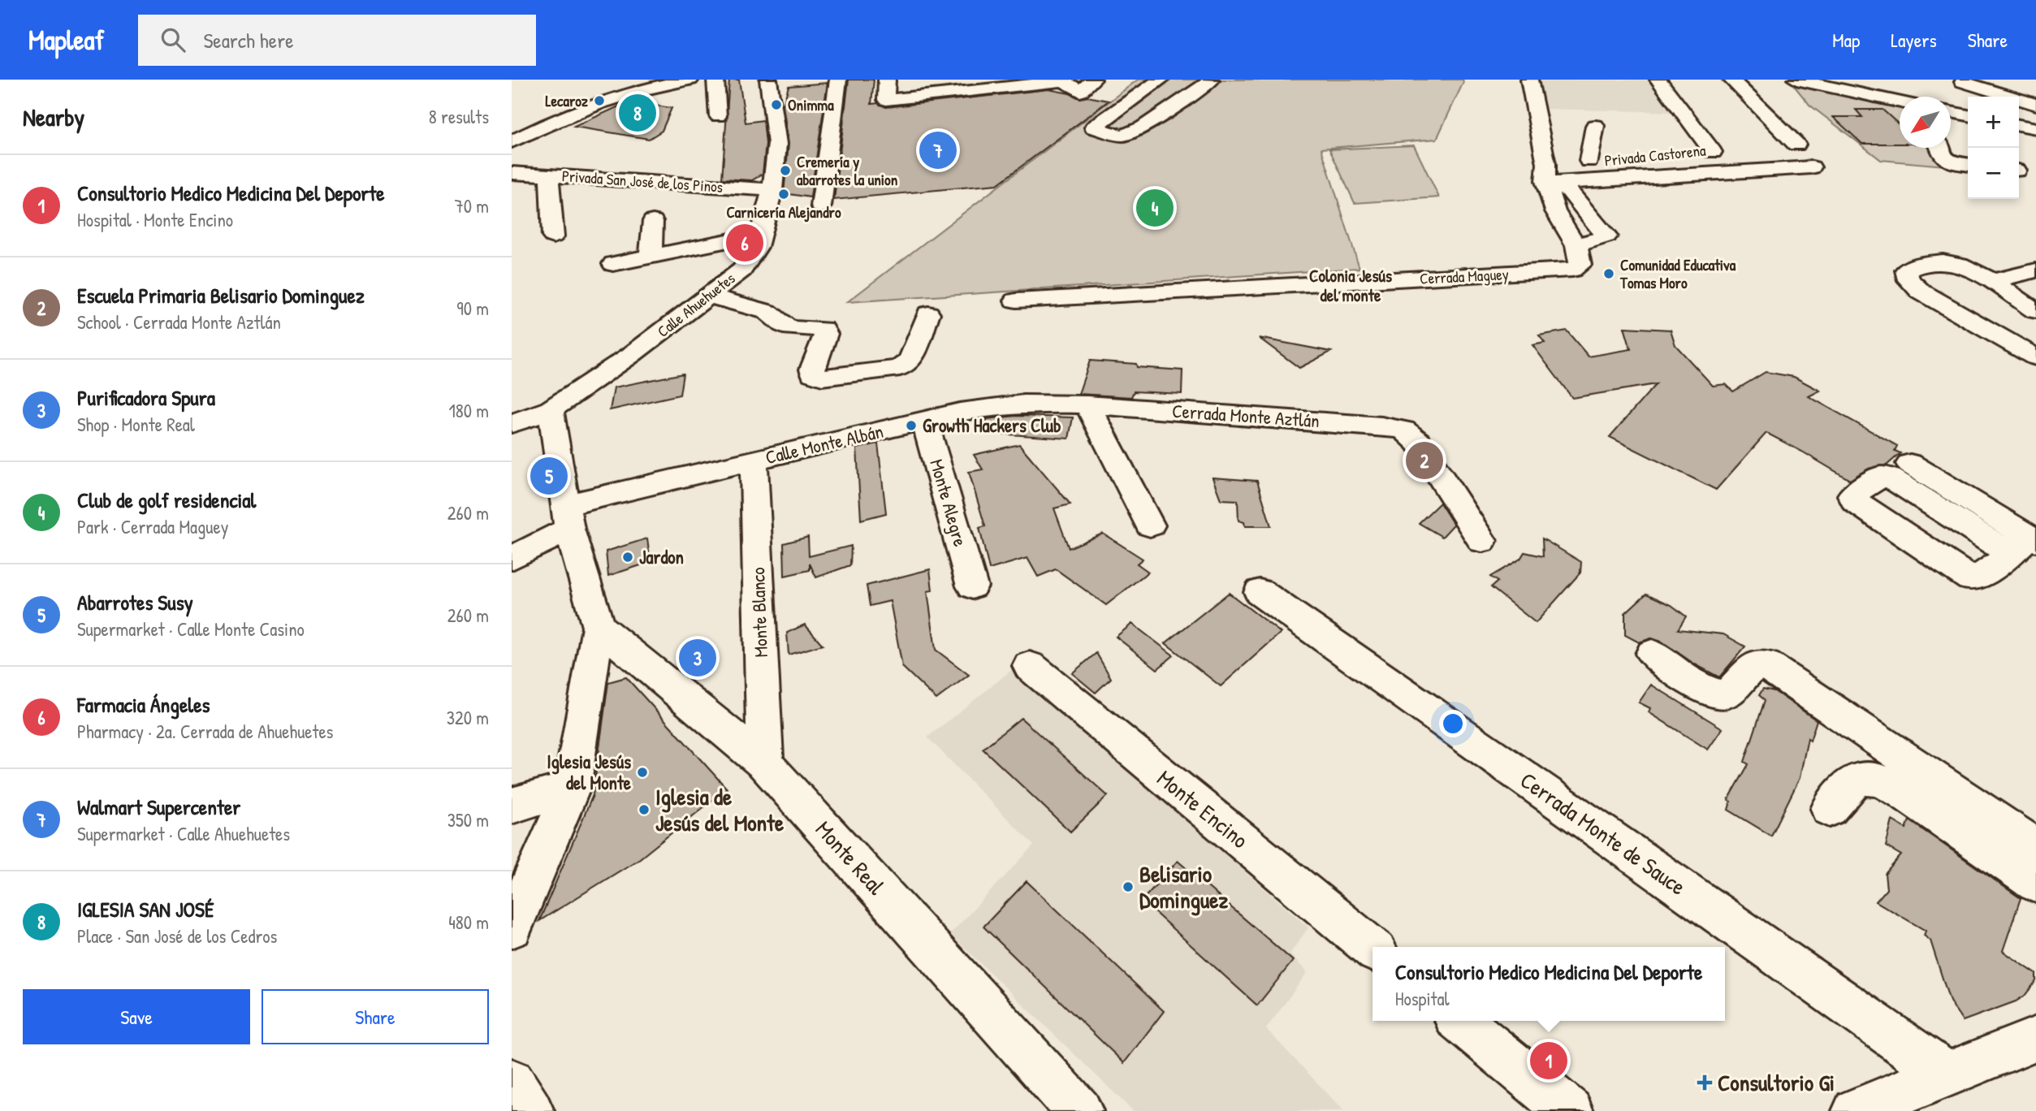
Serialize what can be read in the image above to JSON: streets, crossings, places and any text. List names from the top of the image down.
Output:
{
  "streets": {
    "street": [
      "Privada Castorena",
      "Privada San José de los Pinos",
      "Cerrada Maguey",
      "Calle Ahuehuetes",
      "Cerrada Monte Aztlán",
      "Calle Monte Albán",
      "Monte Alegre",
      "Monte Blanco",
      "Monte Encino",
      "Cerrada Monte de Sauce",
      "Monte Real"
    ]
  },
  "crossings": [
    ["Privada San José de los Pinos", "Calle Ahuehuetes"],
    ["Cerrada Monte Aztlán", "Calle Monte Albán"],
    ["Calle Monte Albán", "Monte Alegre"],
    ["Calle Monte Albán", "Monte Blanco"],
    ["Monte Blanco", "Monte Real"]
  ],
  "districts": ["Colonia Jesús del monte"],
  "places": {
    "other": [
      "Lecaroz",
      "Onimma",
      "Cremería y abarrotes la union",
      "Carnicería Alejandro",
      "Comunidad Educativa Tomas Moro",
      "Growth Hackers Club",
      "Jardon",
      "Iglesia Jesús del Monte",
      "Iglesia de Jesús del Monte",
      "Belisario Dominguez"
    ],
    "health": ["Consultorio Gi"]
  },
  "north": "bottom left",
  "page": {
    "header": "Mapleaf",
    "search": "Search here",
    "nav": ["Map", "Layers", "Share"],
    "heading": ["Nearby", "8 results"],
    "pins": [
      "8",
      "7",
      "4",
      "6",
      "2",
      "5",
      "3",
      "1"
    ],
    "map_buttons": ["+", "−"],
    "list": [
      {
        "mark": "1",
        "name": "Consultorio Medico Medicina Del Deporte",
        "note": "Hospital · Monte Encino",
        "value": "70 m"
      },
      {
        "mark": "2",
        "name": "Escuela Primaria Belisario Dominguez",
        "note": "School · Cerrada Monte Aztlán",
        "value": "90 m"
      },
      {
        "mark": "3",
        "name": "Purificadora Spura",
        "note": "Shop · Monte Real",
        "value": "180 m"
      },
      {
        "mark": "4",
        "name": "Club de golf residencial",
        "note": "Park · Cerrada Maguey",
        "value": "260 m"
      },
      {
        "mark": "5",
        "name": "Abarrotes Susy",
        "note": "Supermarket · Calle Monte Casino",
        "value": "260 m"
      },
      {
        "mark": "6",
        "name": "Farmacia Ángeles",
        "note": "Pharmacy · 2a. Cerrada de Ahuehuetes",
        "value": "320 m"
      },
      {
        "mark": "7",
        "name": "Walmart Supercenter",
        "note": "Supermarket · Calle Ahuehuetes",
        "value": "350 m"
      },
      {
        "mark": "8",
        "name": "IGLESIA SAN JOSÉ",
        "note": "Place · San José de los Cedros",
        "value": "480 m"
      }
    ],
    "popup": ["Consultorio Medico Medicina Del Deporte", "Hospital"],
    "buttons": ["Save", "Share"]
  }
}
